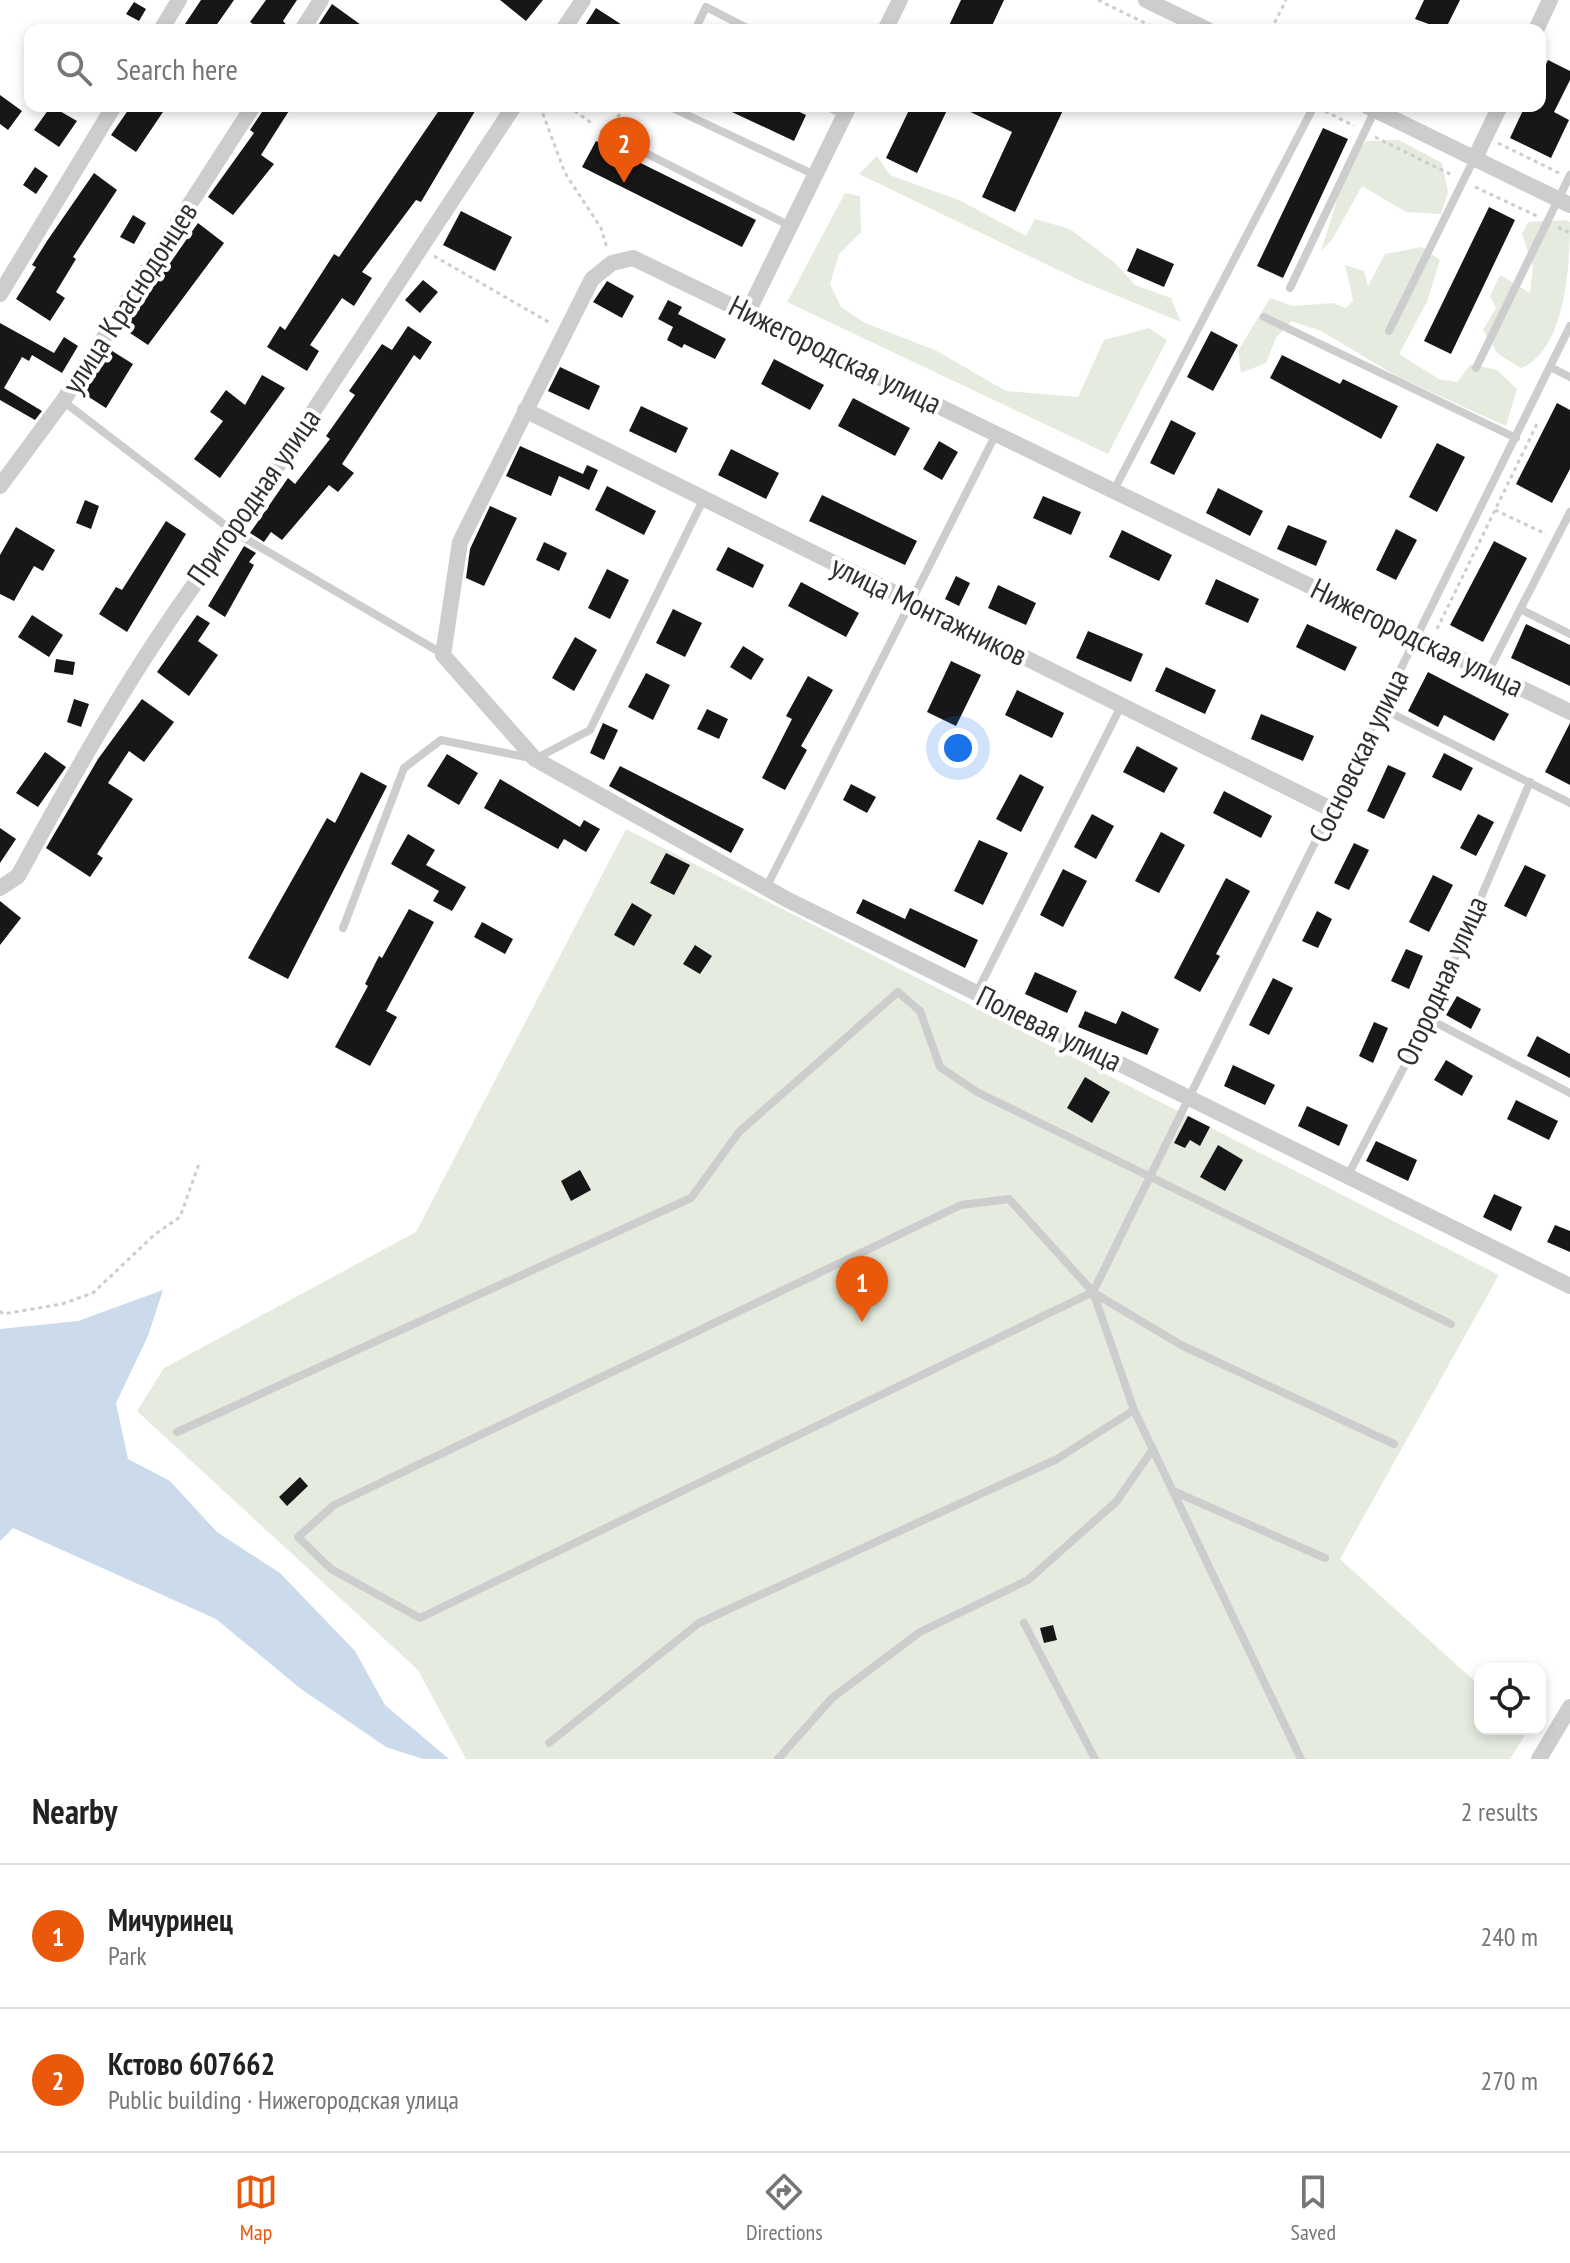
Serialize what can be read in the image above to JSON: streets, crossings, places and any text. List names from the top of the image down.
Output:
{
  "streets": {
    "street": [
      "улица Краснодонцев",
      "Нижегородская улица",
      "Пригородная улица",
      "улица Монтажников",
      "Полевая улица"
    ],
    "lane": ["Сосновская улица", "Огородная улица"]
  },
  "crossings": [
    ["Нижегородская улица", "Сосновская улица"],
    ["улица Монтажников", "Сосновская улица"],
    ["Сосновская улица", "Полевая улица"],
    ["Огородная улица", "Полевая улица"]
  ],
  "page": {
    "search": "Search here",
    "pins": ["2", "1"],
    "heading": ["Nearby", "2 results"],
    "list": [
      {
        "mark": "1",
        "name": "Мичуринец",
        "note": "Park",
        "value": "240 m"
      },
      {
        "mark": "2",
        "name": "Кстово 607662",
        "note": "Public building · Нижегородская улица",
        "value": "270 m"
      }
    ],
    "nav": ["Map", "Directions", "Saved"]
  }
}
